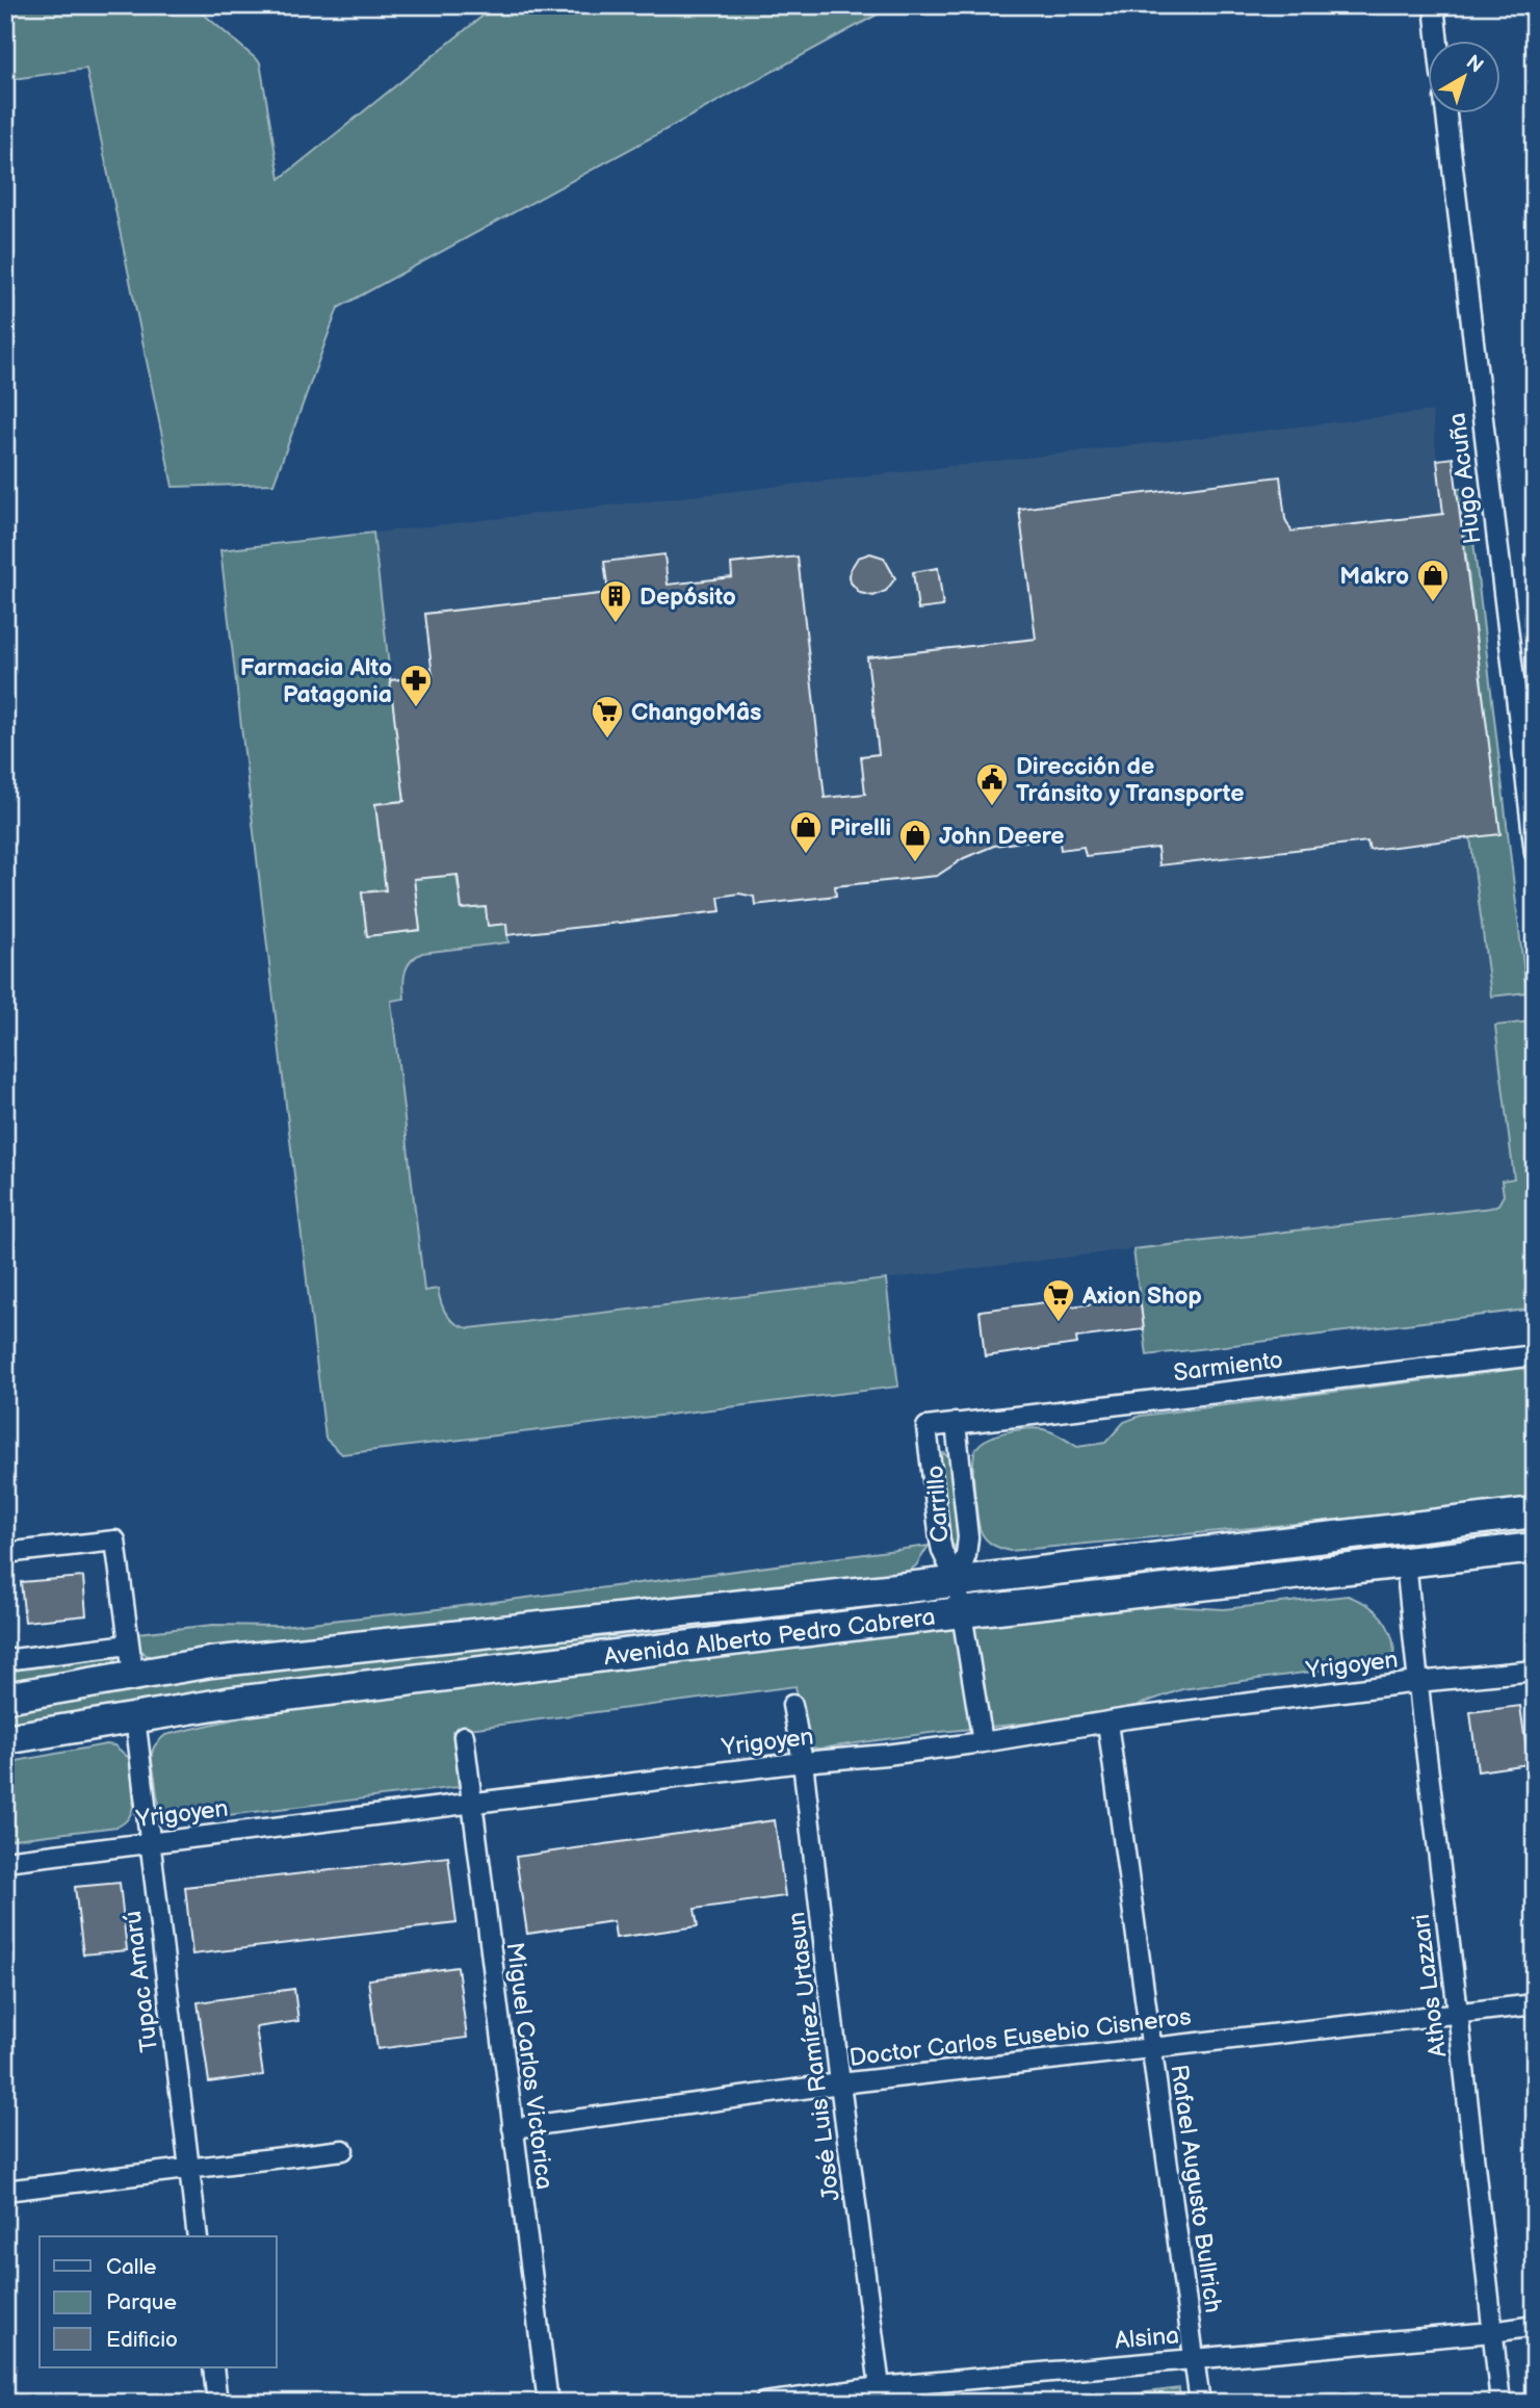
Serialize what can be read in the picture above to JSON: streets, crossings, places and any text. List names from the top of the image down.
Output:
{
  "streets": {
    "main road": ["Avenida Alberto Pedro Cabrera"],
    "street": [
      "Hugo Acuña",
      "Sarmiento",
      "Carrillo",
      "Yrigoyen",
      "Tupac Amarú",
      "Athos Lazzari",
      "Doctor Carlos Eusebio Cisneros",
      "José Luis Ramírez Urtasun",
      "Miguel Carlos Victorica",
      "Rafael Augusto Bullrich",
      "Alsina"
    ]
  },
  "crossings": [
    ["Sarmiento", "Carrillo"],
    ["Carrillo", "Avenida Alberto Pedro Cabrera"],
    ["Carrillo", "Yrigoyen"],
    ["Avenida Alberto Pedro Cabrera", "Tupac Amarú"],
    ["Avenida Alberto Pedro Cabrera", "Athos Lazzari"],
    ["Yrigoyen", "Tupac Amarú"],
    ["Yrigoyen", "Athos Lazzari"],
    ["Yrigoyen", "José Luis Ramírez Urtasun"],
    ["Yrigoyen", "Miguel Carlos Victorica"],
    ["Yrigoyen", "Rafael Augusto Bullrich"],
    ["Athos Lazzari", "Doctor Carlos Eusebio Cisneros"],
    ["Athos Lazzari", "Alsina"],
    ["Doctor Carlos Eusebio Cisneros", "José Luis Ramírez Urtasun"],
    ["Doctor Carlos Eusebio Cisneros", "Miguel Carlos Victorica"],
    ["Doctor Carlos Eusebio Cisneros", "Rafael Augusto Bullrich"],
    ["José Luis Ramírez Urtasun", "Alsina"],
    ["Rafael Augusto Bullrich", "Alsina"]
  ],
  "places": {
    "shop": ["Makro", "Pirelli", "John Deere"],
    "building": ["Depósito"],
    "pharmacy": ["Farmacia Alto Patagonia"],
    "supermarket": ["ChangoMâs", "Axion Shop"],
    "public building": ["Dirección de Tránsito y Transporte"]
  },
  "legend": ["Calle", "Parque", "Edificio"],
  "north": "top right"
}
